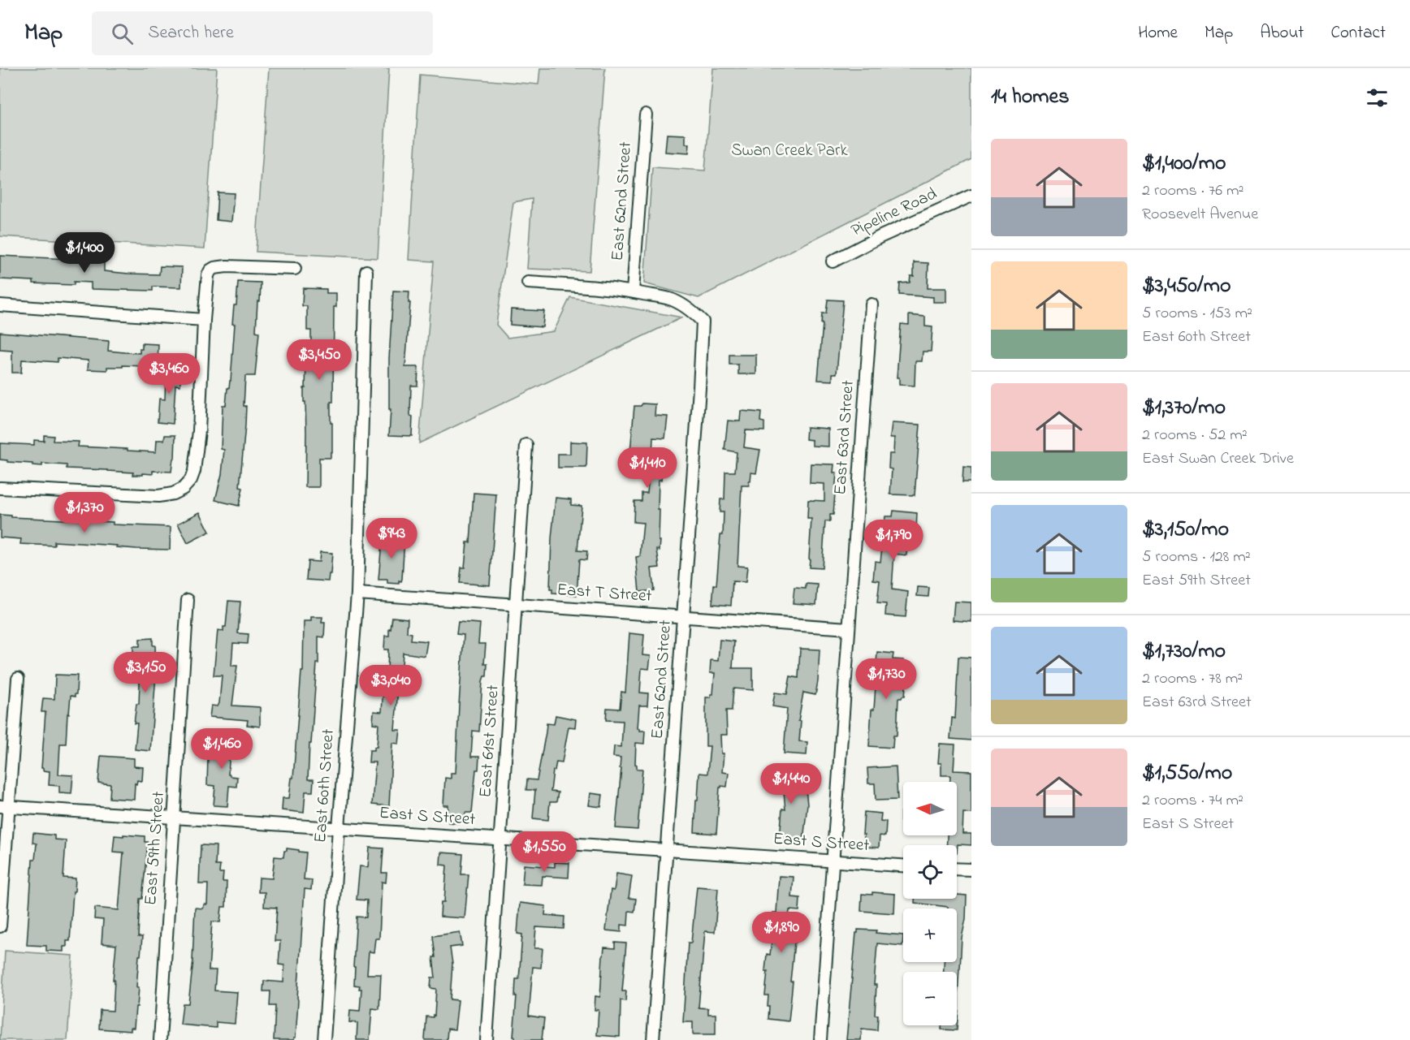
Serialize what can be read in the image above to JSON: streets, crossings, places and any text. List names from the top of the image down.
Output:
{
  "streets": {
    "street": [
      "East 62nd Street",
      "Pipeline Road",
      "East 63rd Street",
      "East T Street",
      "East 61st Street",
      "East 60th Street",
      "East S Street",
      "East 59th Street"
    ]
  },
  "crossings": [
    ["East 62nd Street", "East T Street"],
    ["East 62nd Street", "East S Street"],
    ["East 63rd Street", "East T Street"],
    ["East 63rd Street", "East S Street"],
    ["East T Street", "East 61st Street"],
    ["East T Street", "East 60th Street"],
    ["East 61st Street", "East S Street"],
    ["East 60th Street", "East S Street"],
    ["East S Street", "East 59th Street"]
  ],
  "parks": ["Swan Creek Park"],
  "north": "left",
  "page": {
    "header": "Map",
    "search": "Search here",
    "nav": [
      "Home",
      "Map",
      "About",
      "Contact"
    ],
    "heading": "14 homes",
    "list": [
      {
        "name": "$1,400/mo",
        "note": "2 rooms · 76 m² · Roosevelt Avenue"
      },
      {
        "name": "$3,450/mo",
        "note": "5 rooms · 153 m² · East 60th Street"
      },
      {
        "name": "$1,370/mo",
        "note": "2 rooms · 52 m² · East Swan Creek Drive"
      },
      {
        "name": "$3,150/mo",
        "note": "5 rooms · 128 m² · East 59th Street"
      },
      {
        "name": "$1,730/mo",
        "note": "2 rooms · 78 m² · East 63rd Street"
      },
      {
        "name": "$1,550/mo",
        "note": "2 rooms · 74 m² · East S Street"
      }
    ],
    "price": [
      "$1,400",
      "$3,450",
      "$3,460",
      "$1,410",
      "$1,370",
      "$943",
      "$1,790",
      "$3,150",
      "$1,730",
      "$3,040",
      "$1,460",
      "$1,440",
      "$1,550",
      "$1,890"
    ],
    "map_buttons": ["+", "−"]
  }
}
